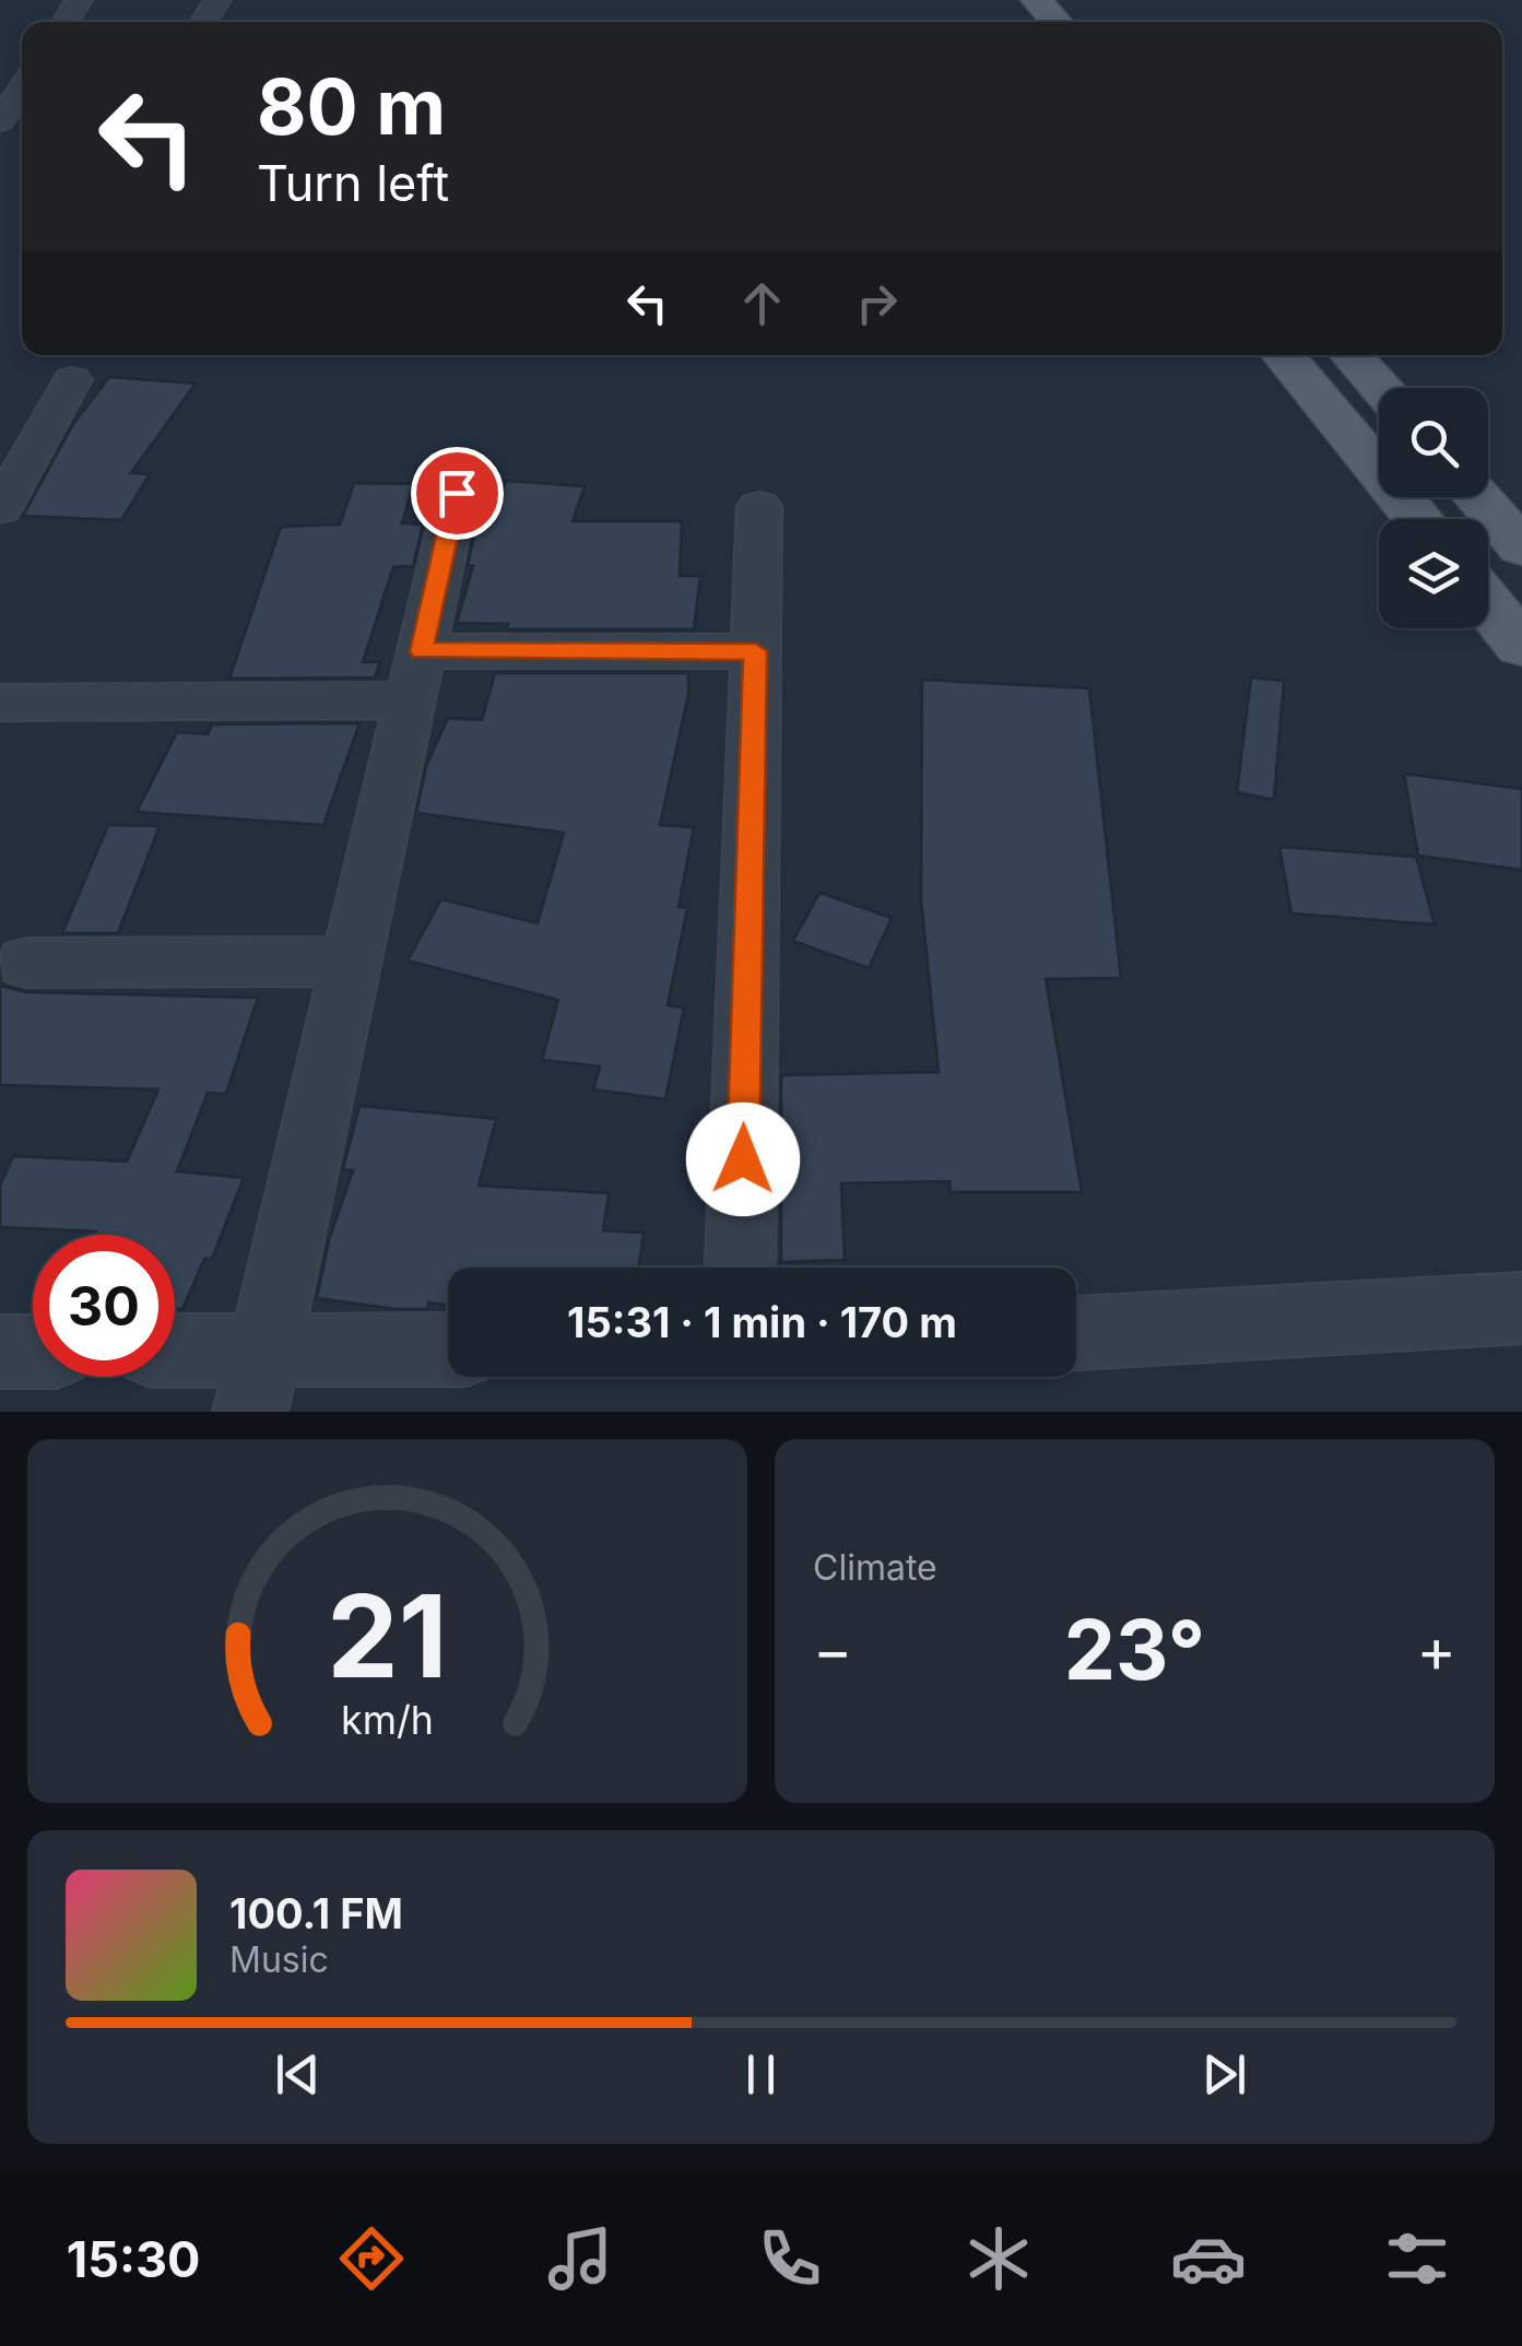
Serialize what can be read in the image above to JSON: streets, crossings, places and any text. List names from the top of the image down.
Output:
{
  "page": {
    "turn": ["80 m", "Turn left"],
    "limit": "30",
    "trip": "15:31 · 1 min · 170 m",
    "tile": "Climate",
    "heat": ["−", "23°", "+"],
    "song": ["100.1 FM", "Music"],
    "tabs": "15:30",
    "gauge": ["21", "km/h"]
  }
}
